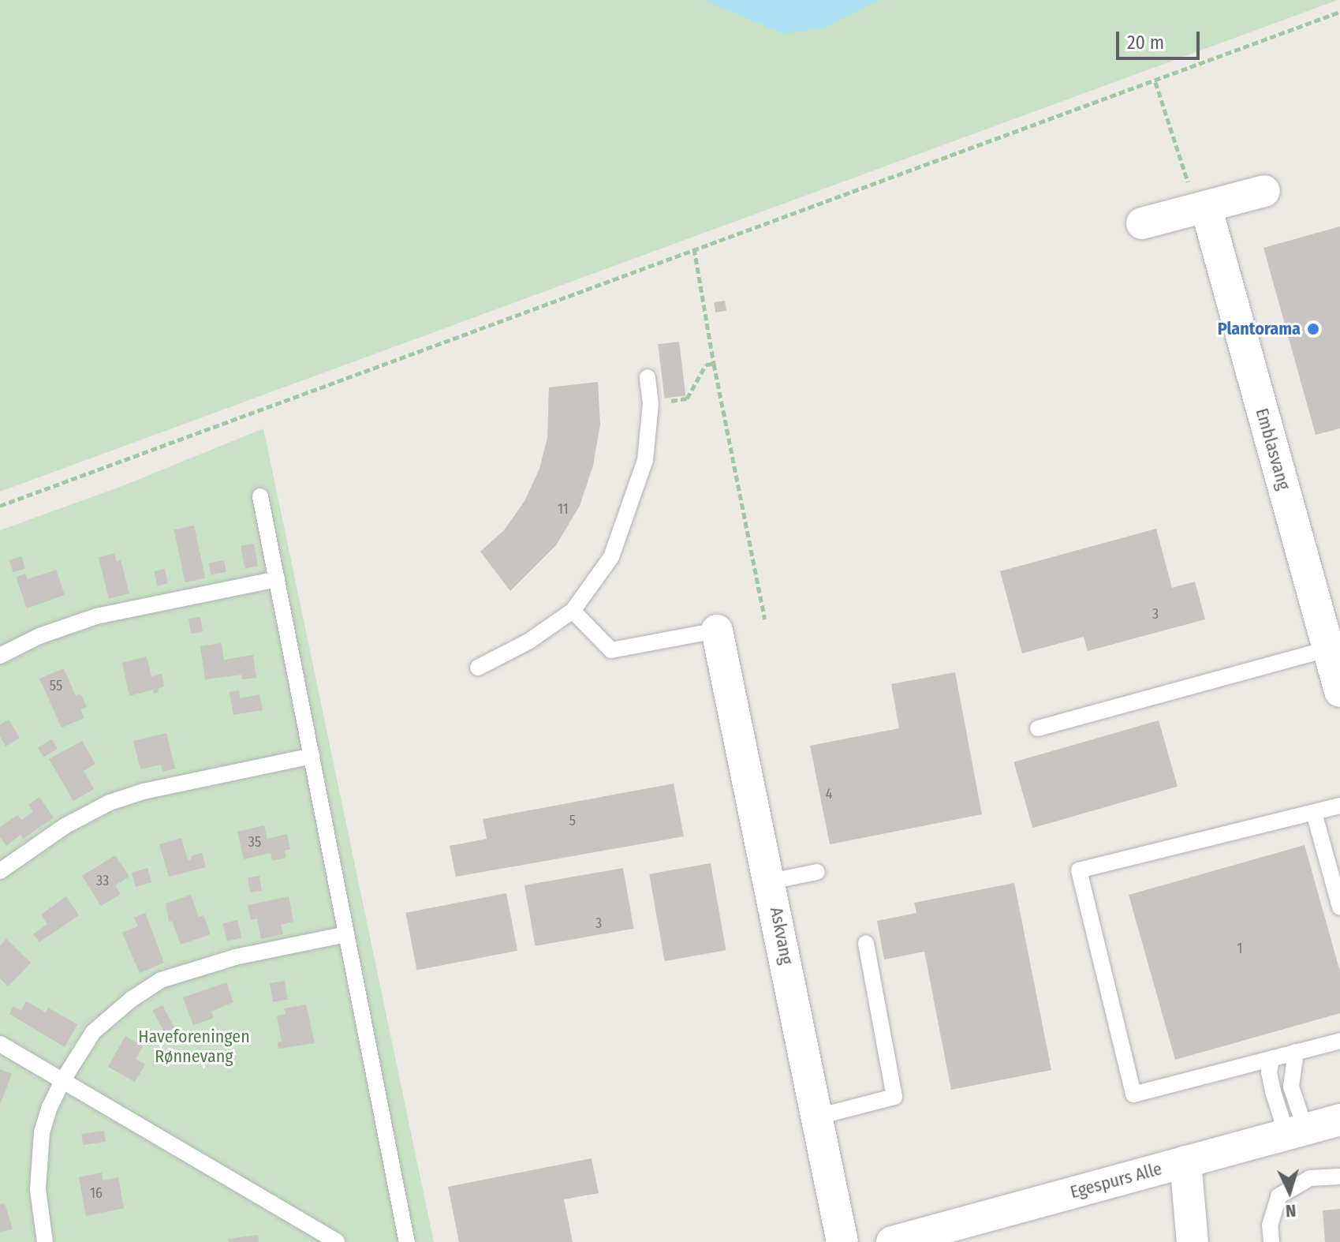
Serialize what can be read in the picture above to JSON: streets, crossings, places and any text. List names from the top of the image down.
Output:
{
  "streets": {
    "street": ["Emblasvang", "Askvang", "Egespurs Alle"]
  },
  "parks": ["Haveforeningen Rønnevang"],
  "places": ["Plantorama"],
  "house_numbers": [
    "11",
    "3",
    "55",
    "4",
    "5",
    "35",
    "33",
    "3",
    "1",
    "16"
  ],
  "scale_bar": "20 m",
  "north": "bottom"
}
